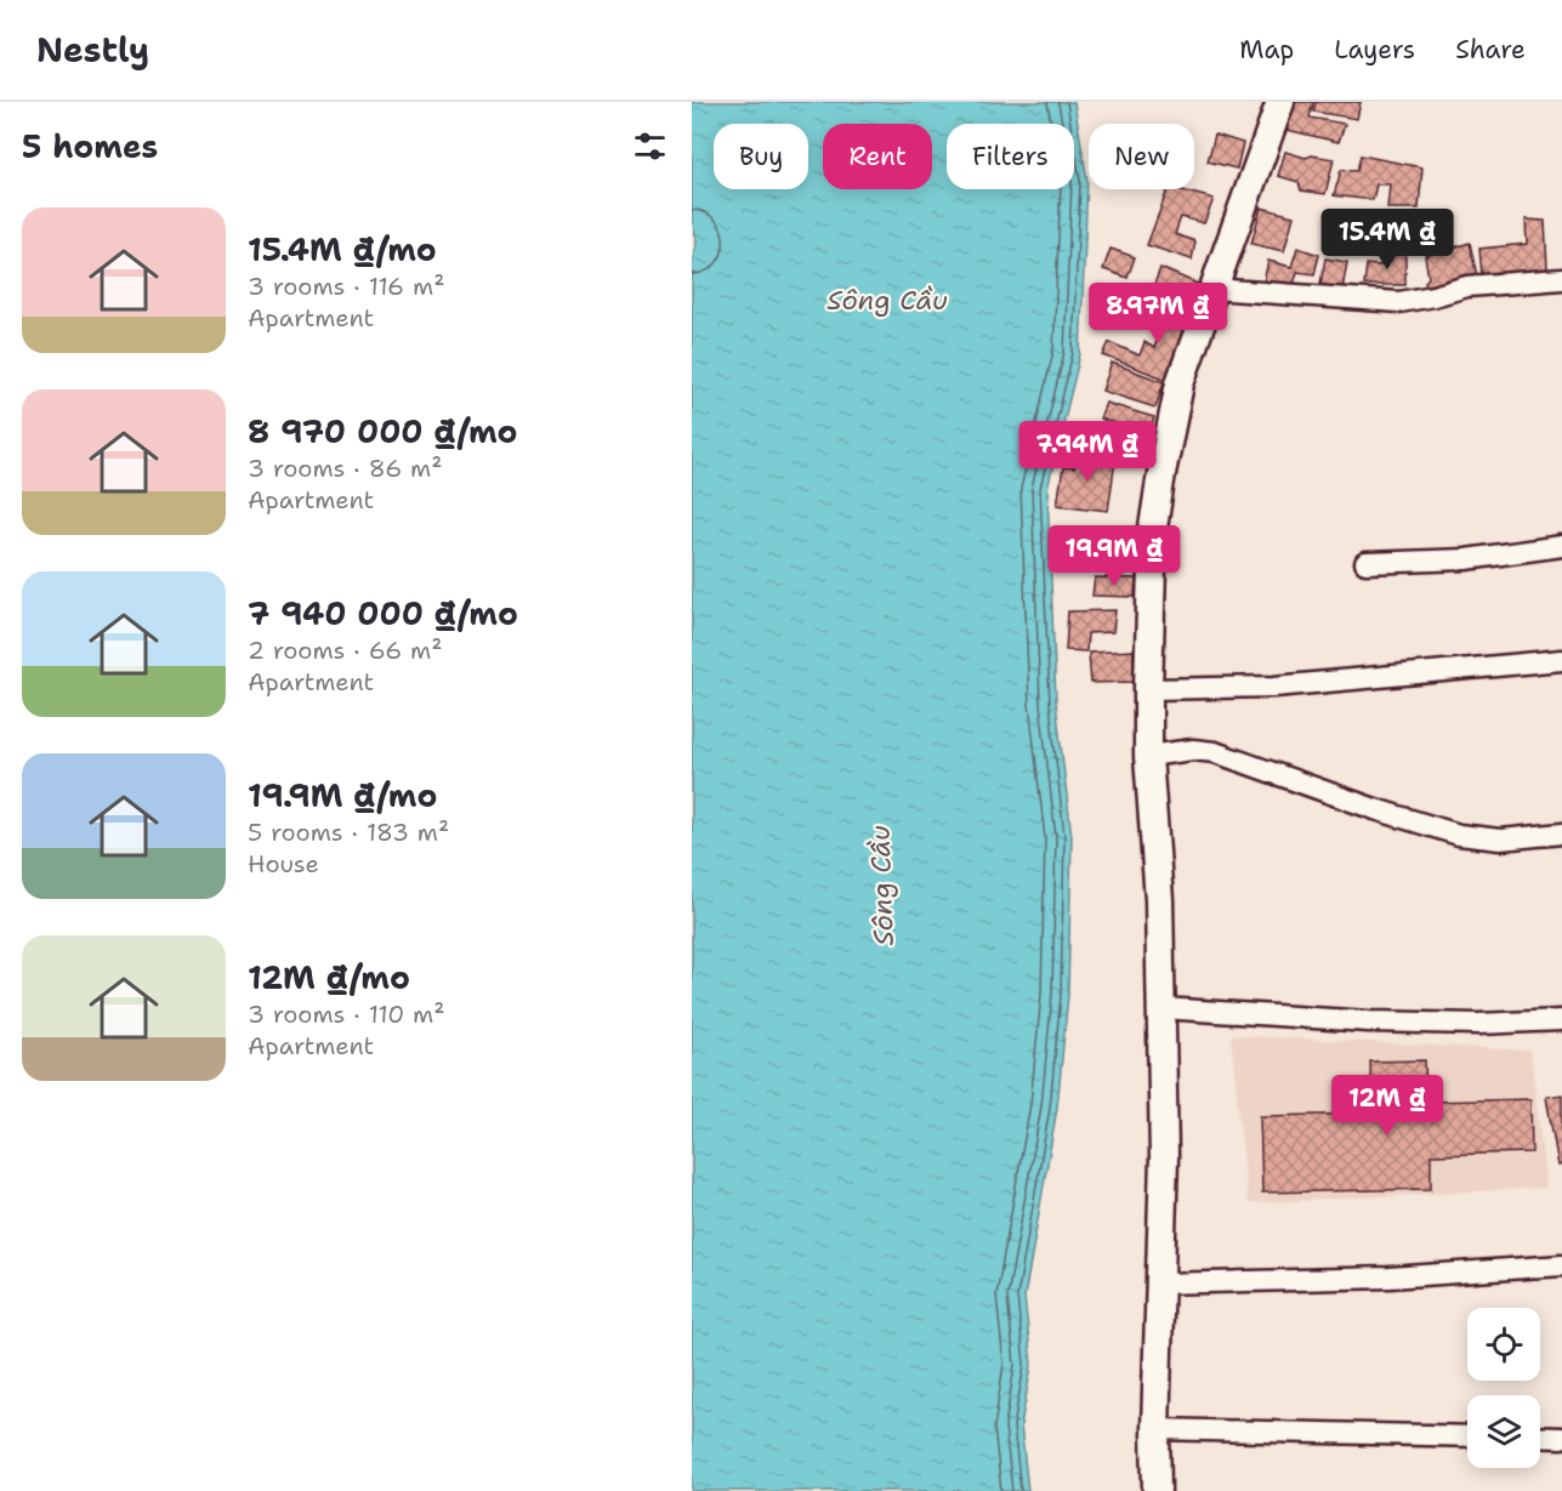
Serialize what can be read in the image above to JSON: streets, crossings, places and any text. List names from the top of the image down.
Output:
{
  "water": ["Sông Cầu"],
  "page": {
    "header": "Nestly",
    "nav": ["Map", "Layers", "Share"],
    "heading": "5 homes",
    "chip": [
      "Buy",
      "Rent",
      "Filters",
      "New"
    ],
    "list": [
      {
        "name": "15.4M ₫/mo",
        "note": "3 rooms · 116 m² · Apartment"
      },
      {
        "name": "8 970 000 ₫/mo",
        "note": "3 rooms · 86 m² · Apartment"
      },
      {
        "name": "7 940 000 ₫/mo",
        "note": "2 rooms · 66 m² · Apartment"
      },
      {
        "name": "19.9M ₫/mo",
        "note": "5 rooms · 183 m² · House"
      },
      {
        "name": "12M ₫/mo",
        "note": "3 rooms · 110 m² · Apartment"
      }
    ],
    "price": [
      "15.4M ₫",
      "8.97M ₫",
      "7.94M ₫",
      "19.9M ₫",
      "12M ₫"
    ]
  }
}
